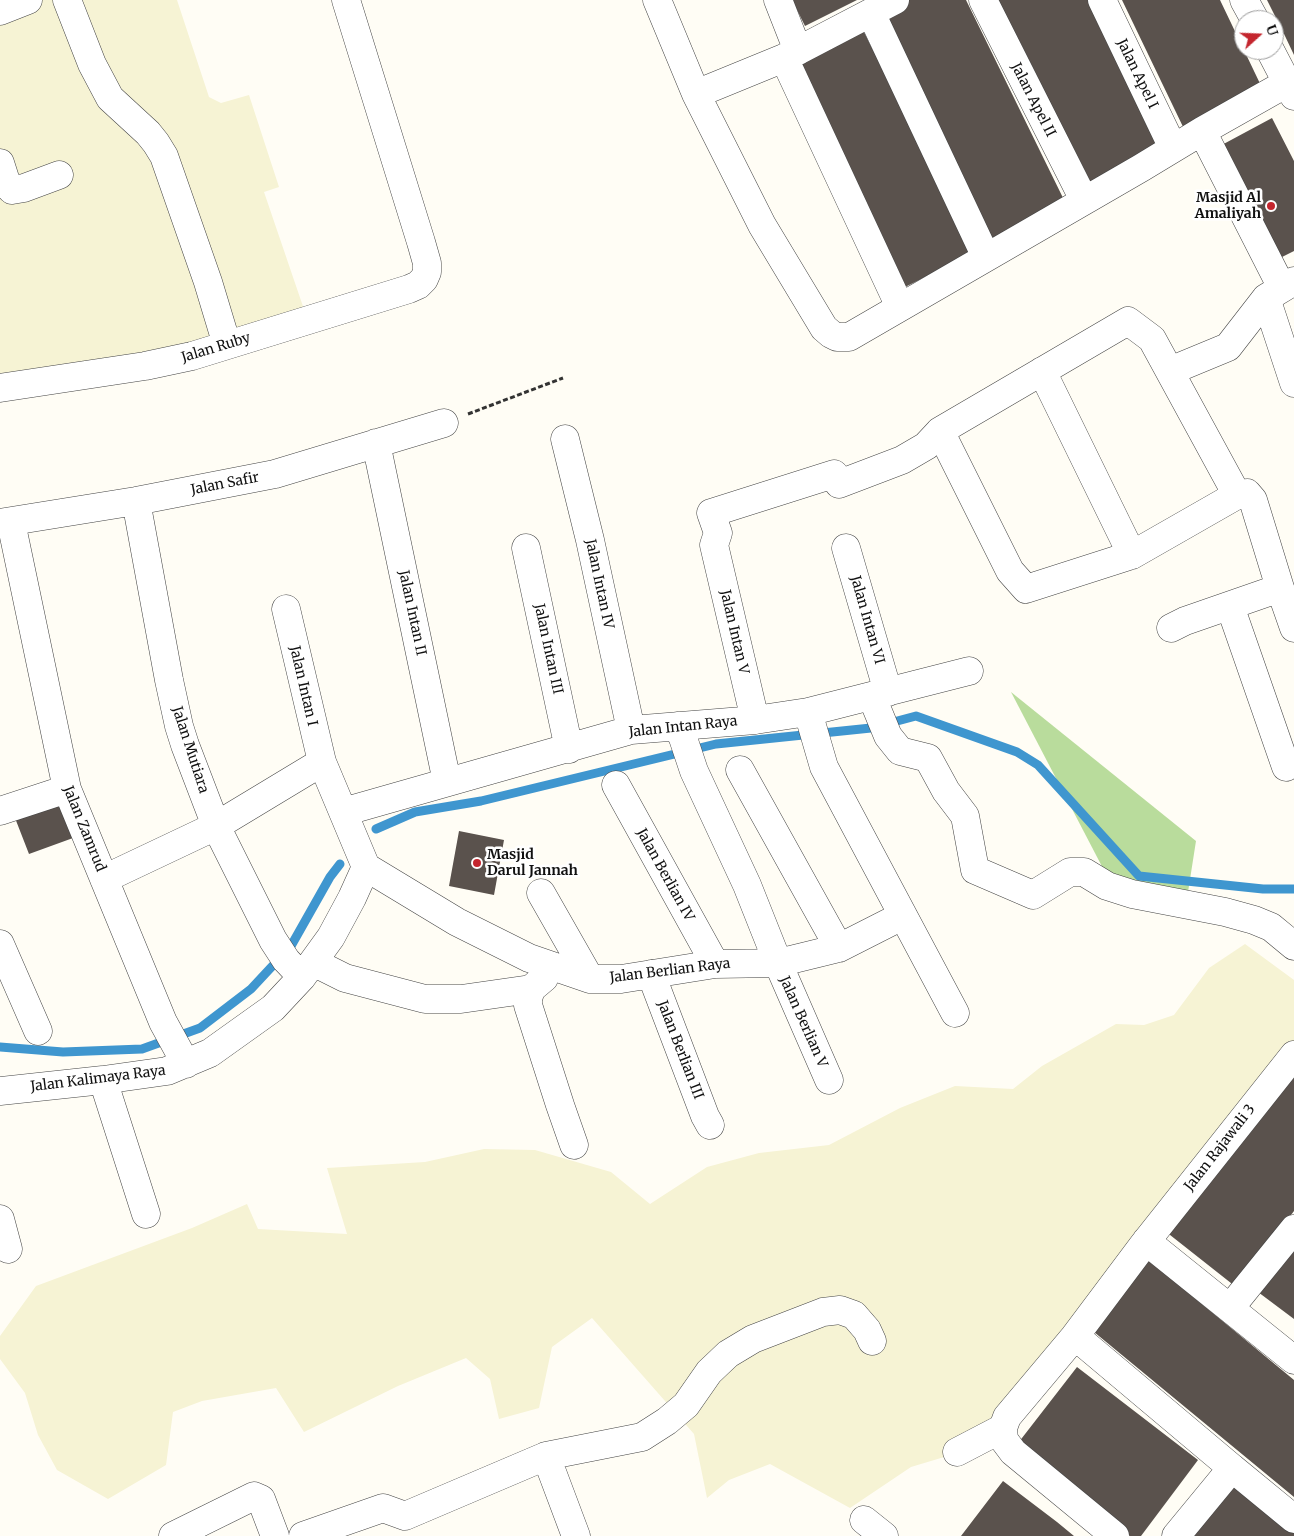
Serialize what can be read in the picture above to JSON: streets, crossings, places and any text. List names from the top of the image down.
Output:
{
  "streets": {
    "street": [
      "Jalan Apel I",
      "Jalan Apel II",
      "Jalan Ruby",
      "Jalan Safir",
      "Jalan Intan IV",
      "Jalan Intan II",
      "Jalan Intan VI",
      "Jalan Intan V",
      "Jalan Intan III",
      "Jalan Intan I",
      "Jalan Intan Raya",
      "Jalan Mutiara",
      "Jalan Zamrud",
      "Jalan Berlian IV",
      "Jalan Berlian Raya",
      "Jalan Berlian V",
      "Jalan Berlian III",
      "Jalan Kalimaya Raya",
      "Jalan Rajawali 3"
    ]
  },
  "crossings": [
    ["Jalan Safir", "Jalan Intan II"],
    ["Jalan Safir", "Jalan Mutiara"],
    ["Jalan Safir", "Jalan Zamrud"],
    ["Jalan Intan IV", "Jalan Intan Raya"],
    ["Jalan Intan II", "Jalan Intan Raya"],
    ["Jalan Intan VI", "Jalan Intan Raya"],
    ["Jalan Intan V", "Jalan Intan Raya"],
    ["Jalan Intan III", "Jalan Intan Raya"],
    ["Jalan Intan I", "Jalan Intan Raya"],
    ["Jalan Intan I", "Jalan Berlian Raya"],
    ["Jalan Intan I", "Jalan Kalimaya Raya"],
    ["Jalan Intan Raya", "Jalan Berlian V"],
    ["Jalan Mutiara", "Jalan Kalimaya Raya"],
    ["Jalan Zamrud", "Jalan Kalimaya Raya"],
    ["Jalan Berlian IV", "Jalan Berlian Raya"],
    ["Jalan Berlian Raya", "Jalan Berlian V"],
    ["Jalan Berlian Raya", "Jalan Berlian III"],
    ["Jalan Berlian Raya", "Jalan Kalimaya Raya"]
  ],
  "places": ["Masjid Al Amaliyah", "Masjid Darul Jannah"],
  "north": "right"
}
